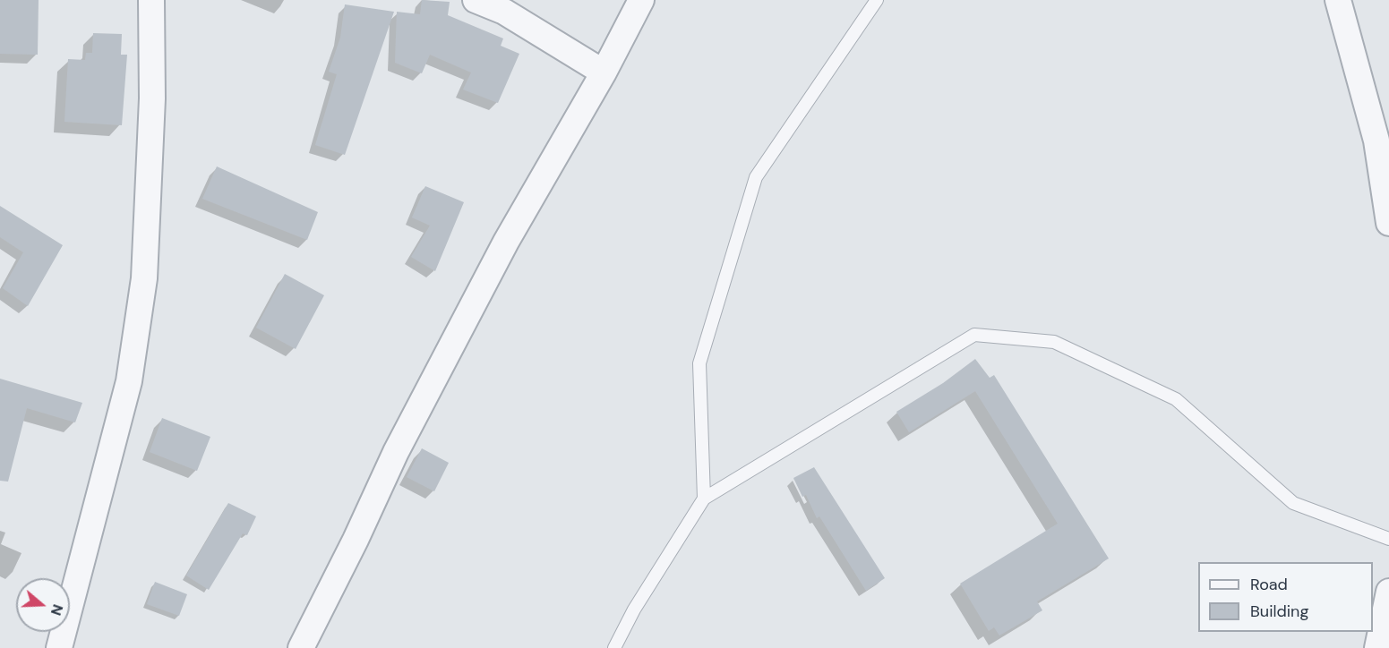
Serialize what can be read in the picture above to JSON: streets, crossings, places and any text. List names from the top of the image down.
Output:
{
  "legend": ["Road", "Building"],
  "north": "right"
}
